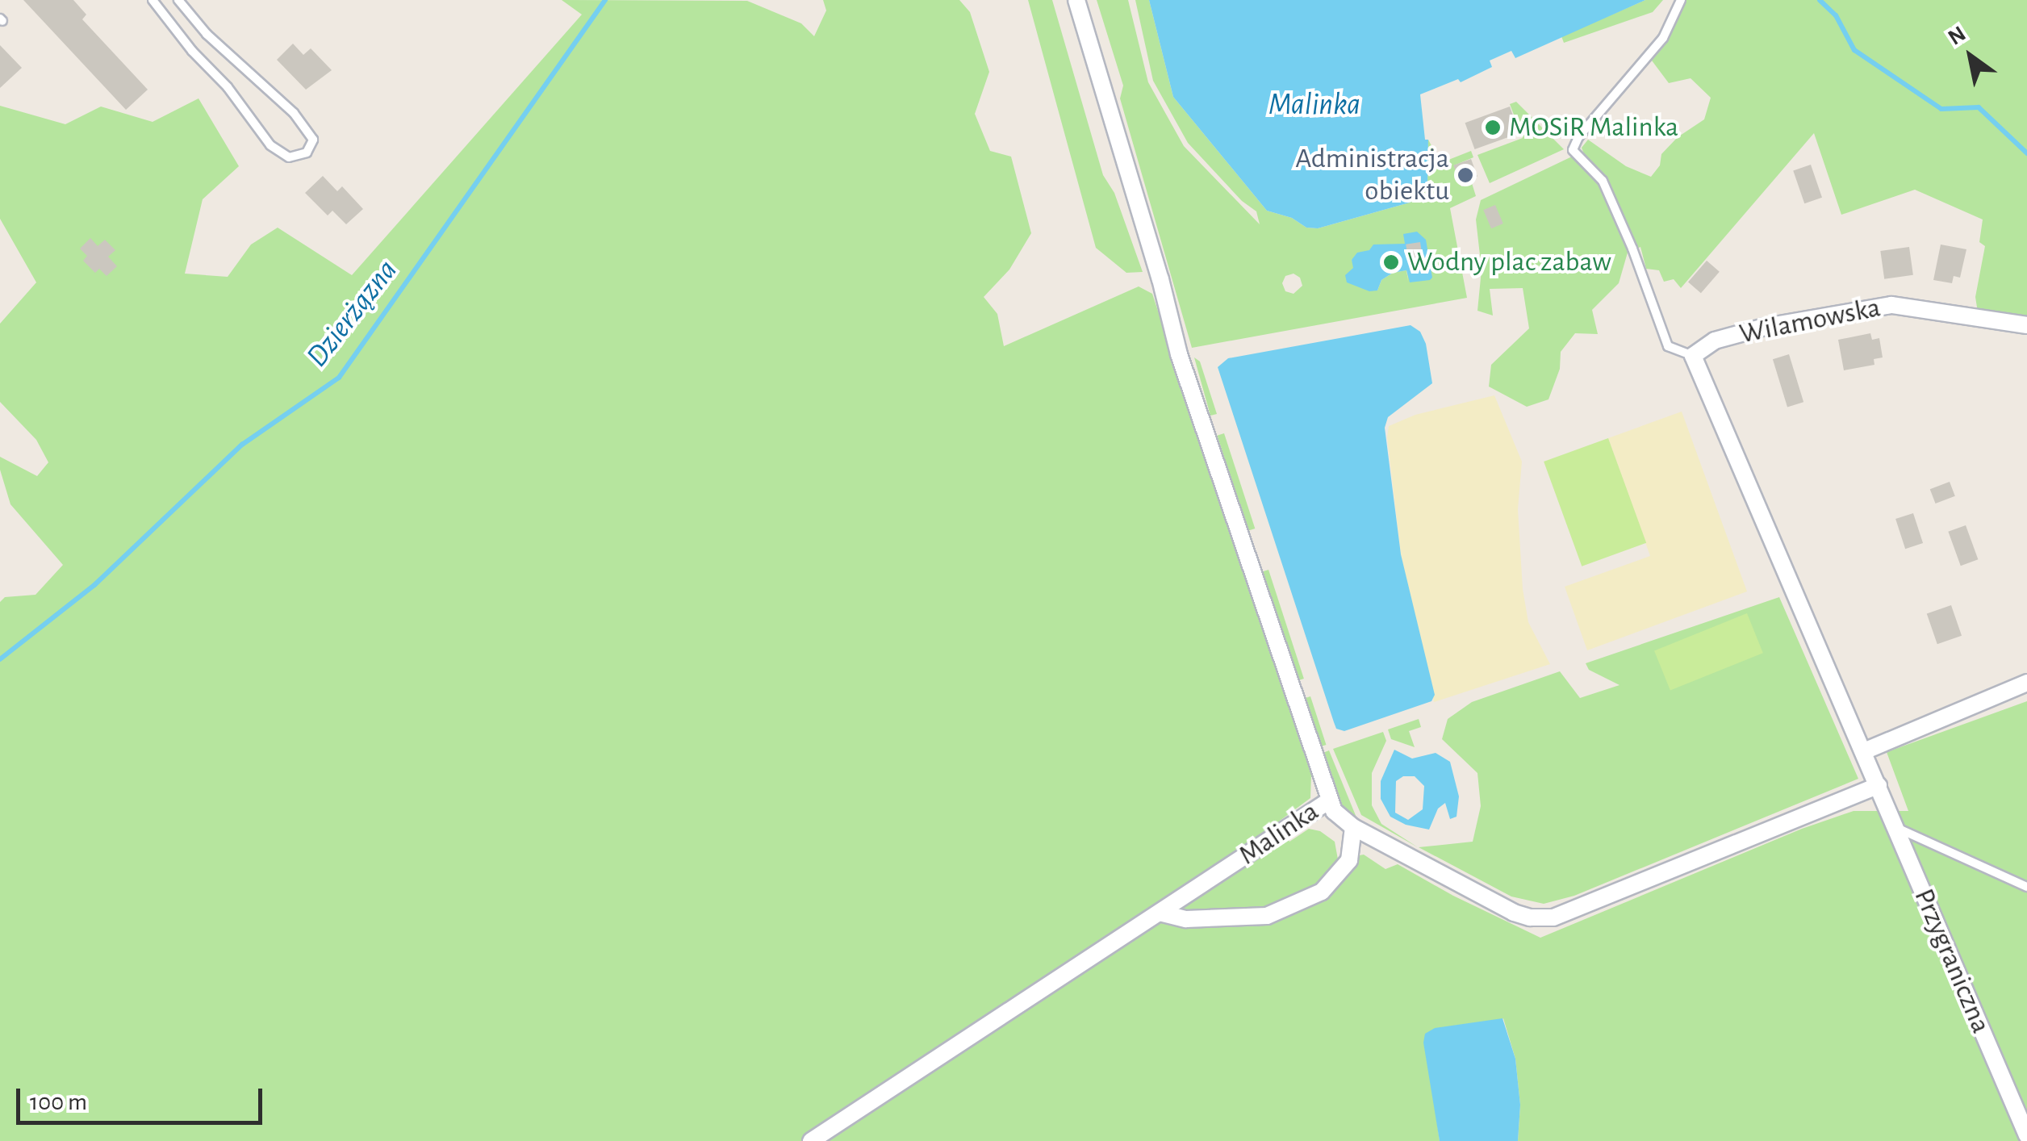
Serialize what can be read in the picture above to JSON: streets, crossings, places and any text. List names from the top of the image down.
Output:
{
  "streets": {
    "street": ["Wilamowska", "Malinka", "Przygraniczna"]
  },
  "crossings": [
    ["Wilamowska", "Przygraniczna"]
  ],
  "water": ["Malinka", "Dzierżązna"],
  "places": ["MOSiR Malinka", "Administracja obiektu", "Wodny plac zabaw"],
  "scale_bar": "100 m",
  "north": "top left"
}
